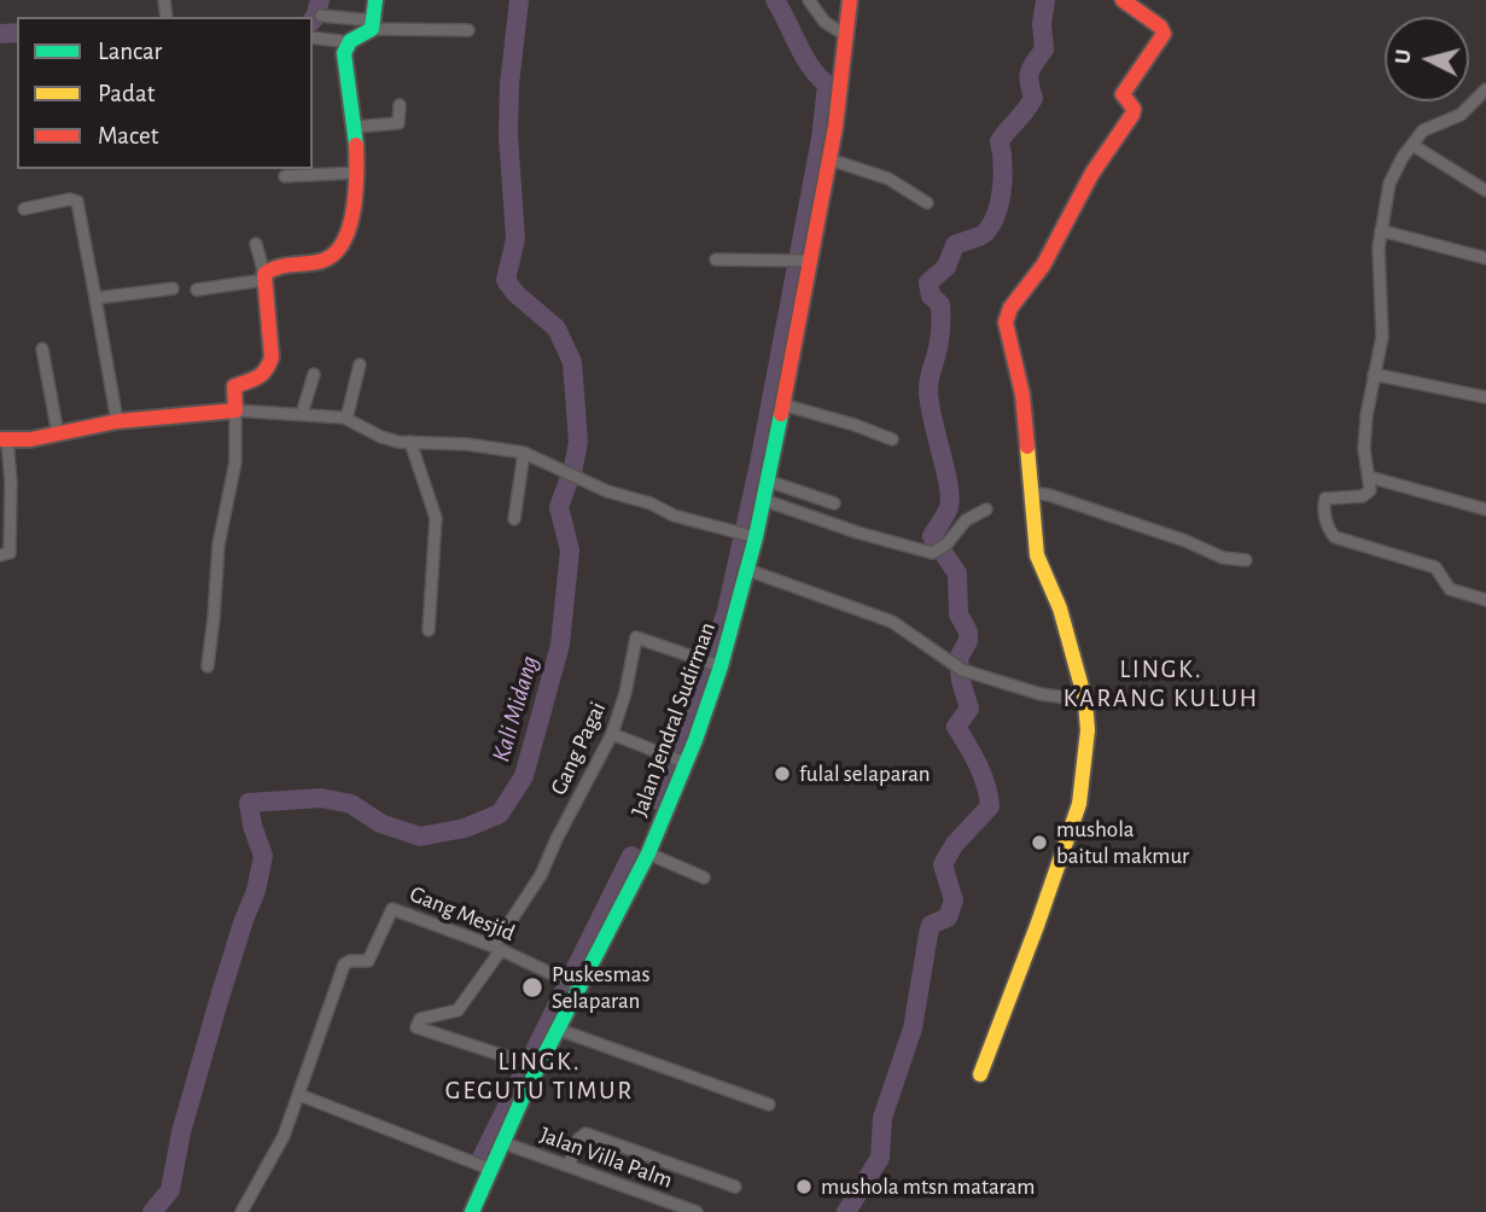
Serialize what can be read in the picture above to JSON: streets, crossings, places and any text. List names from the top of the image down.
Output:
{
  "streets": {
    "main road": ["Jalan Jendral Sudirman"],
    "street": ["Gang Pagai", "Gang Mesjid", "Jalan Villa Palm"]
  },
  "crossings": [
    ["Jalan Jendral Sudirman", "Gang Pagai"],
    ["Jalan Jendral Sudirman", "Gang Mesjid"],
    ["Jalan Jendral Sudirman", "Jalan Villa Palm"],
    ["Gang Pagai", "Gang Mesjid"]
  ],
  "districts": ["LINGK. KARANG KULUH", "LINGK. GEGUTU TIMUR"],
  "water": ["Kali Midang"],
  "places": [
    "fulal selaparan",
    "mushola baitul makmur",
    "Puskesmas Selaparan",
    "mushola mtsn mataram"
  ],
  "legend": ["Lancar", "Padat", "Macet"],
  "north": "left"
}
